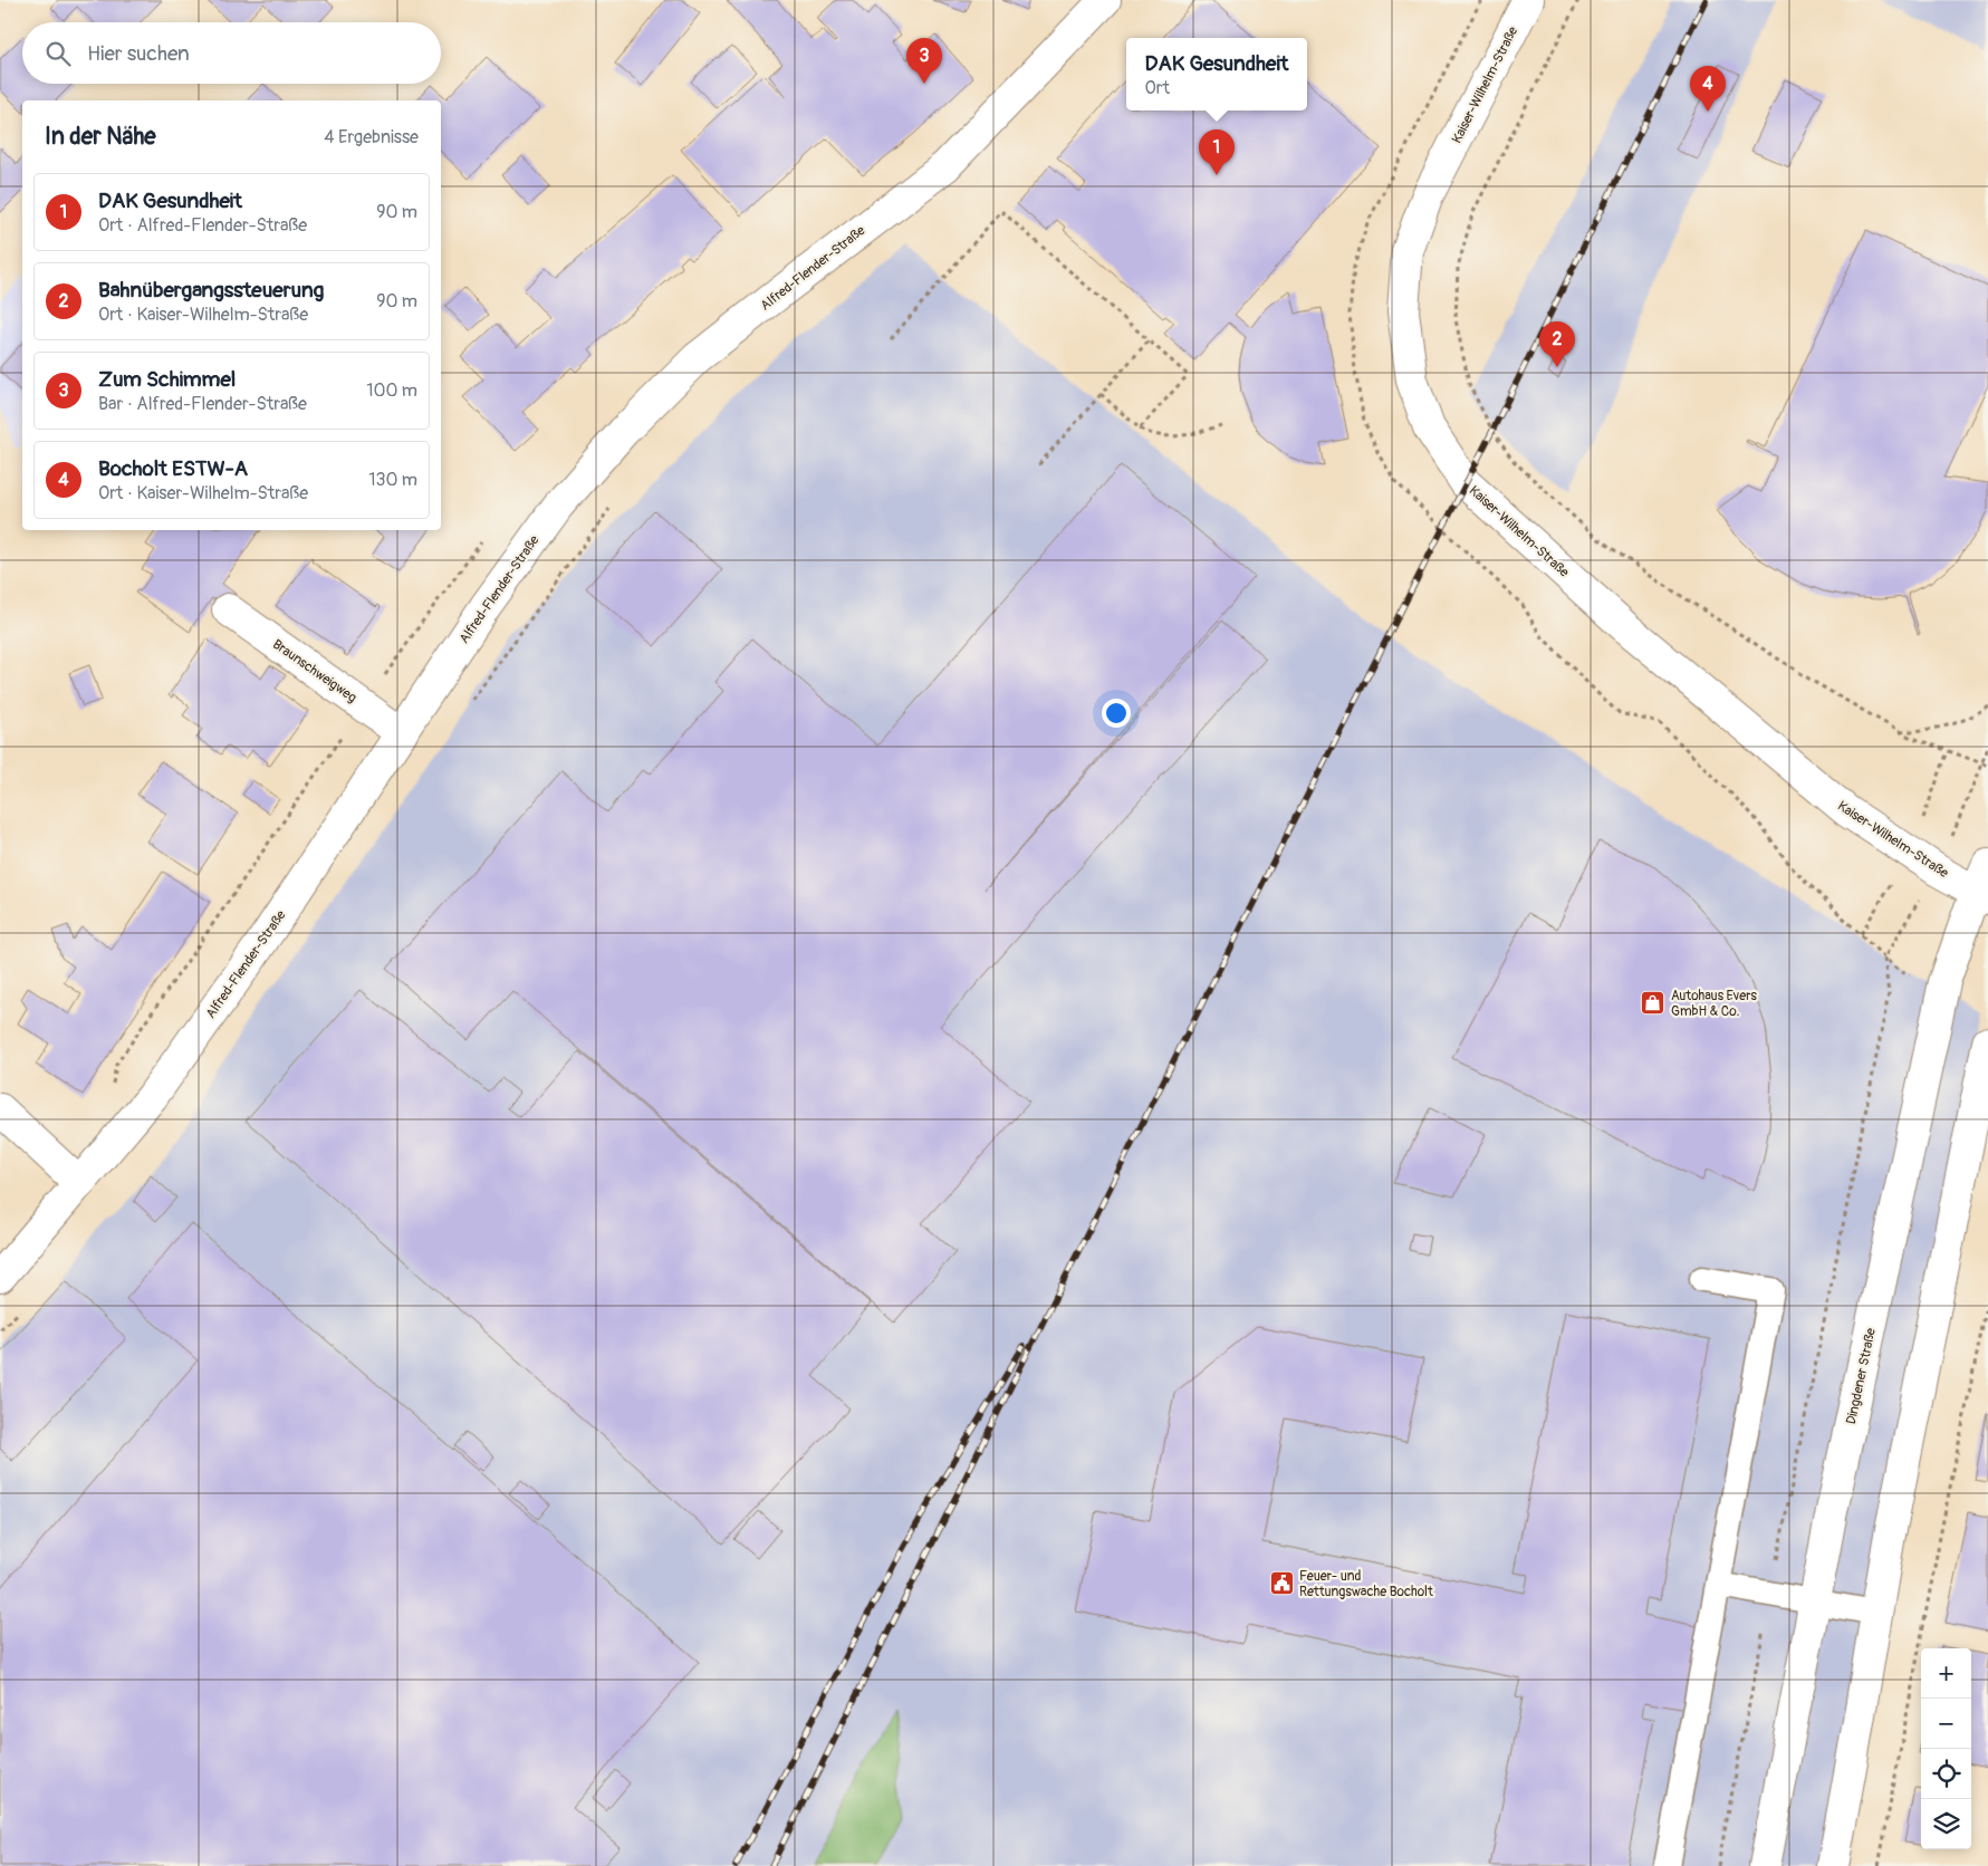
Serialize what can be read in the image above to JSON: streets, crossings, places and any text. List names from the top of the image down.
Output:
{
  "streets": {
    "main road": [
      "Kaiser-Wilhelm-Straße",
      "Alfred-Flender-Straße",
      "Braunschweigweg",
      "Dingdener Straße"
    ]
  },
  "crossings": [
    ["Kaiser-Wilhelm-Straße", "Dingdener Straße"],
    ["Alfred-Flender-Straße", "Braunschweigweg"]
  ],
  "places": {
    "shop": ["Autohaus Evers GmbH & Co."],
    "public building": ["Feuer- und Rettungswache Bocholt"]
  },
  "page": {
    "search": "Hier suchen",
    "popup": ["DAK Gesundheit", "Ort"],
    "pins": [
      "3",
      "4",
      "1",
      "2"
    ],
    "heading": ["In der Nähe", "4 Ergebnisse"],
    "list": [
      {
        "mark": "1",
        "name": "DAK Gesundheit",
        "note": "Ort · Alfred-Flender-Straße",
        "value": "90 m"
      },
      {
        "mark": "2",
        "name": "Bahnübergangssteuerung",
        "note": "Ort · Kaiser-Wilhelm-Straße",
        "value": "90 m"
      },
      {
        "mark": "3",
        "name": "Zum Schimmel",
        "note": "Bar · Alfred-Flender-Straße",
        "value": "100 m"
      },
      {
        "mark": "4",
        "name": "Bocholt ESTW-A",
        "note": "Ort · Kaiser-Wilhelm-Straße",
        "value": "130 m"
      }
    ],
    "map_buttons": ["+", "−"]
  }
}
